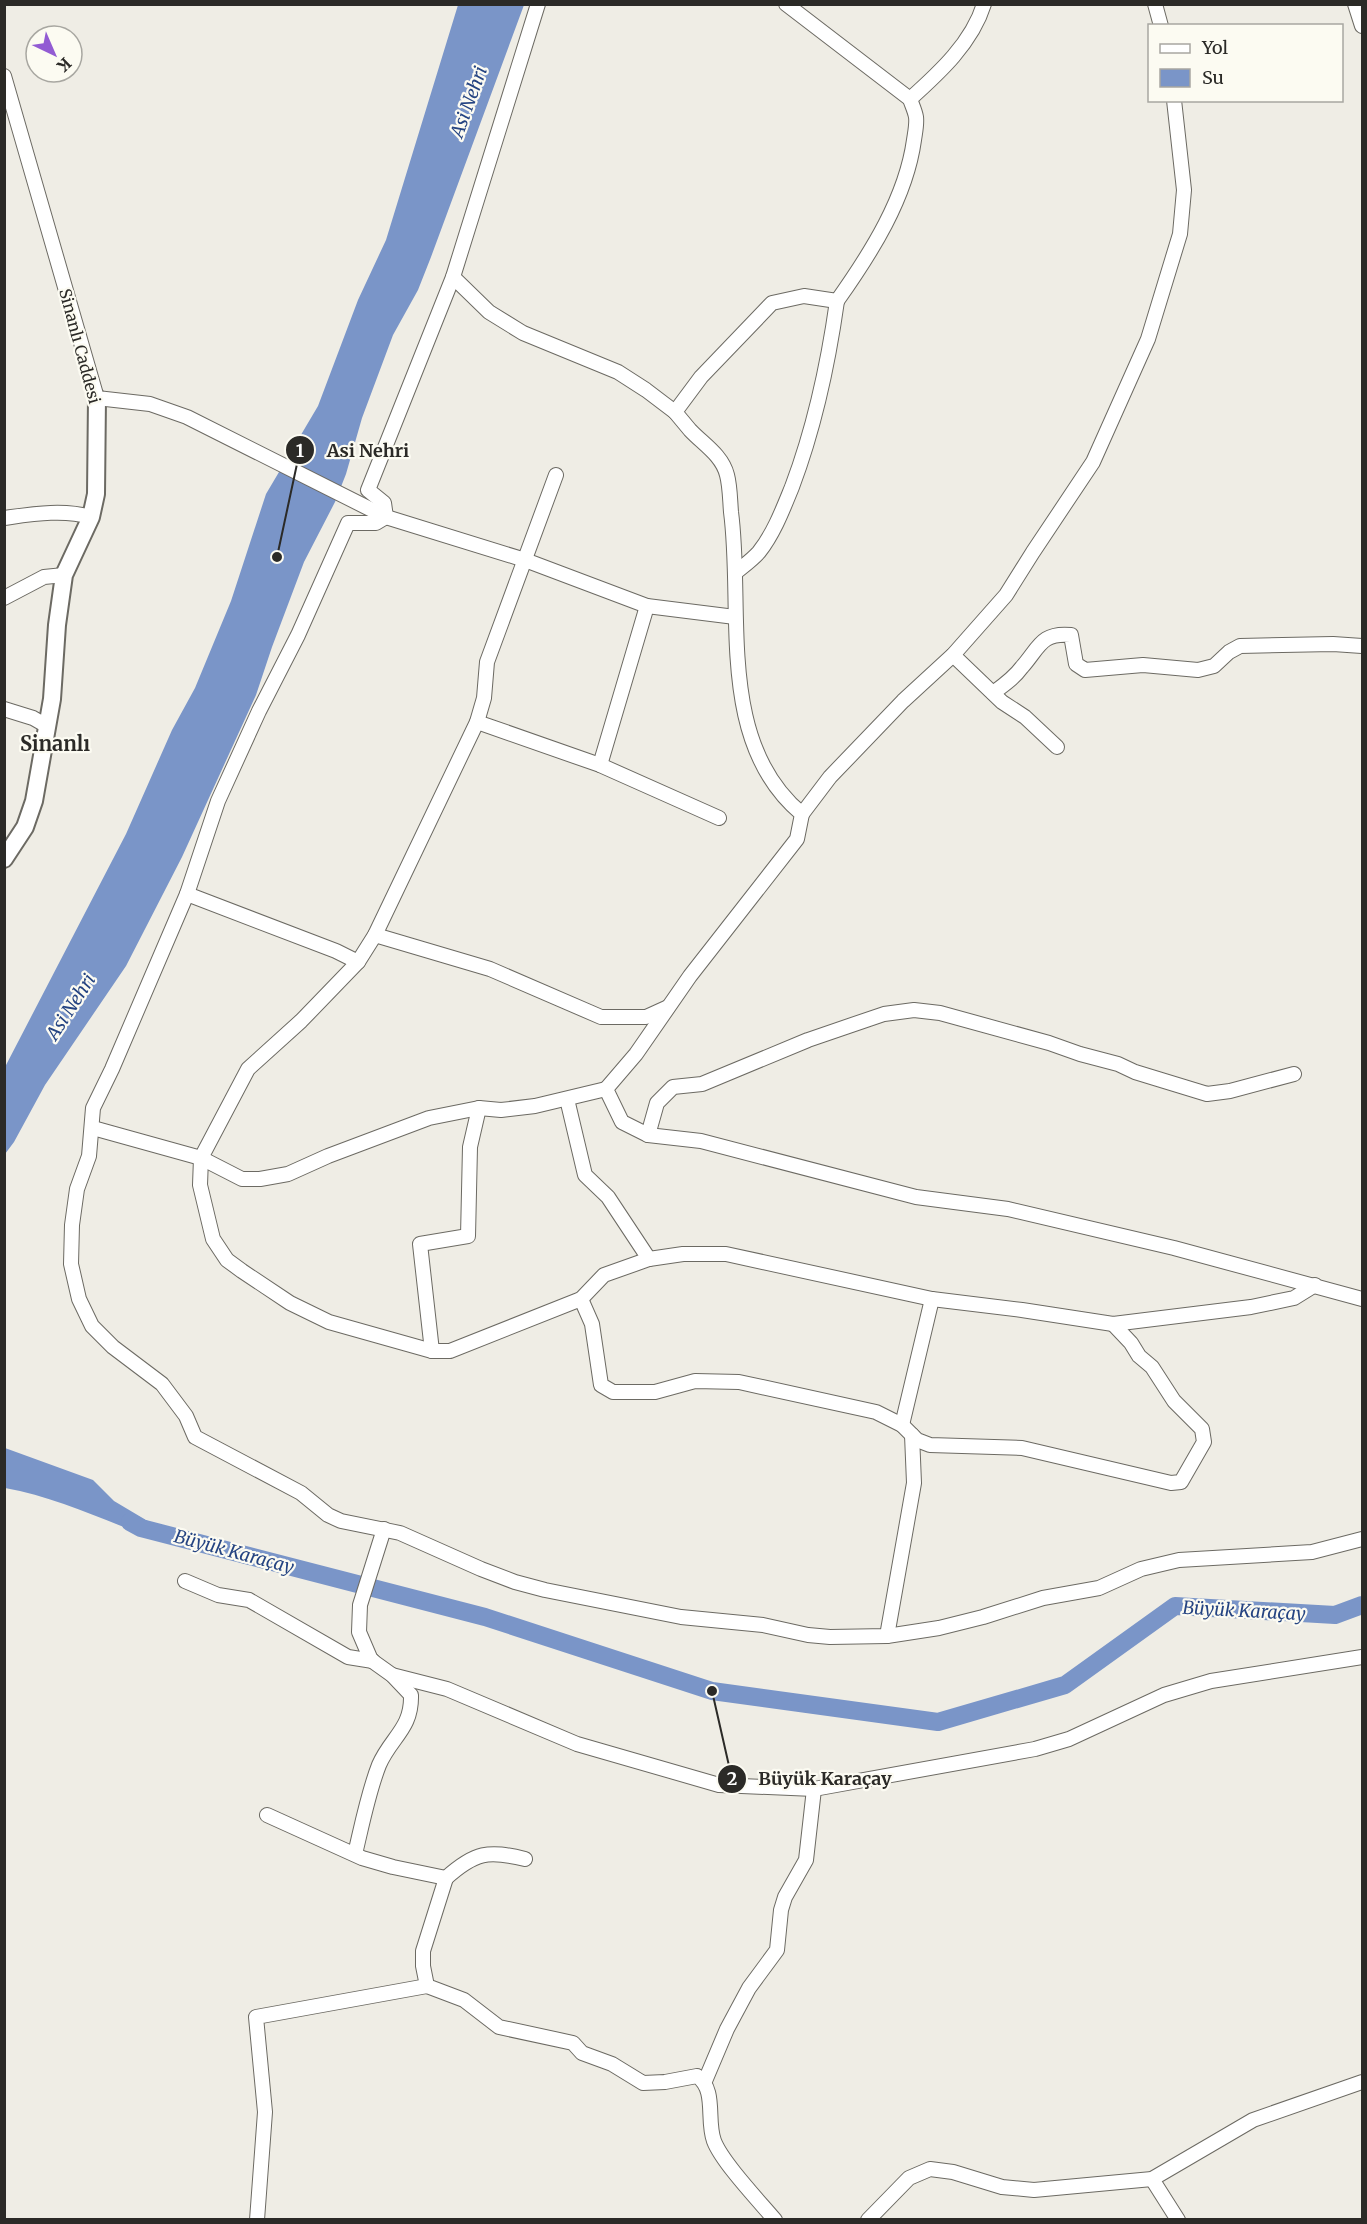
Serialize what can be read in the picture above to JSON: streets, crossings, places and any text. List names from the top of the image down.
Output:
{
  "streets": {
    "main road": ["Sinanlı Caddesi"]
  },
  "districts": ["Sinanlı"],
  "water": ["Asi Nehri", "Büyük Karaçay"],
  "places": ["Asi Nehri", "Büyük Karaçay"],
  "legend": ["Yol", "Su"],
  "north": "bottom right"
}
